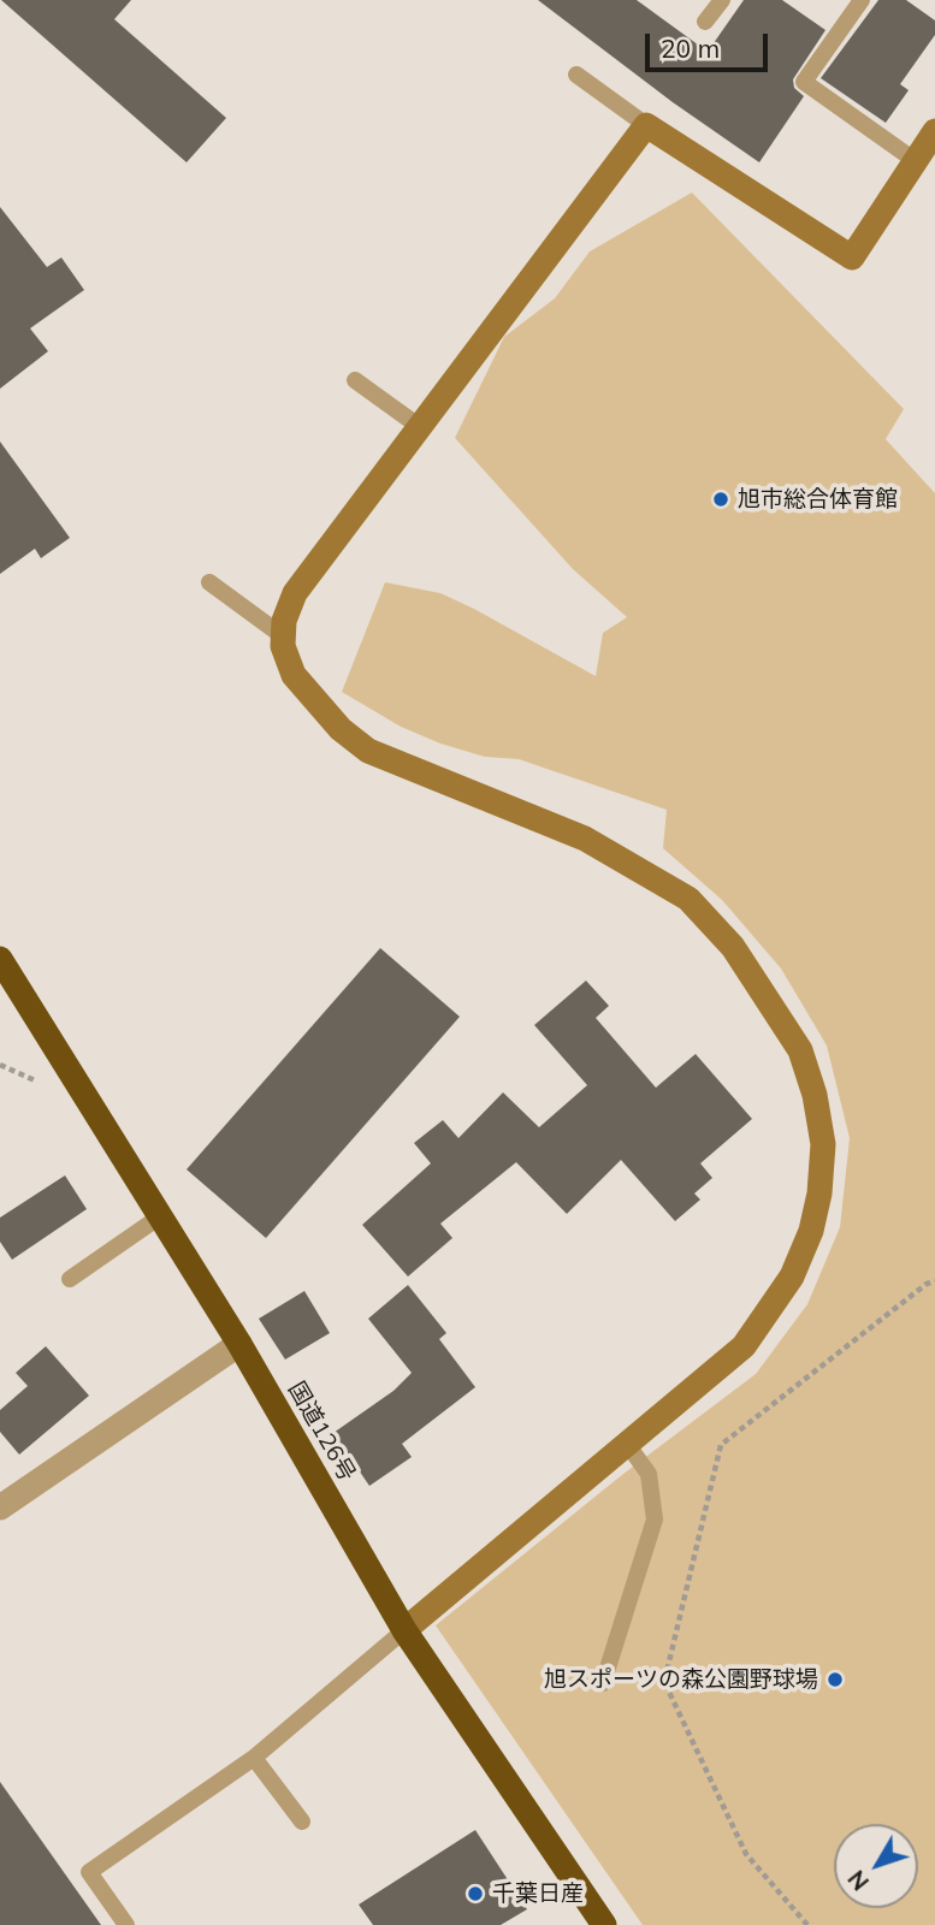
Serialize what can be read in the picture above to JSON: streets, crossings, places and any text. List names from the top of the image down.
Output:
{
  "streets": {
    "highway": ["国道126号"]
  },
  "places": ["旭市総合体育館", "旭スポーツの森公園野球場", "千葉日産"],
  "scale_bar": "20 m",
  "north": "bottom left"
}
